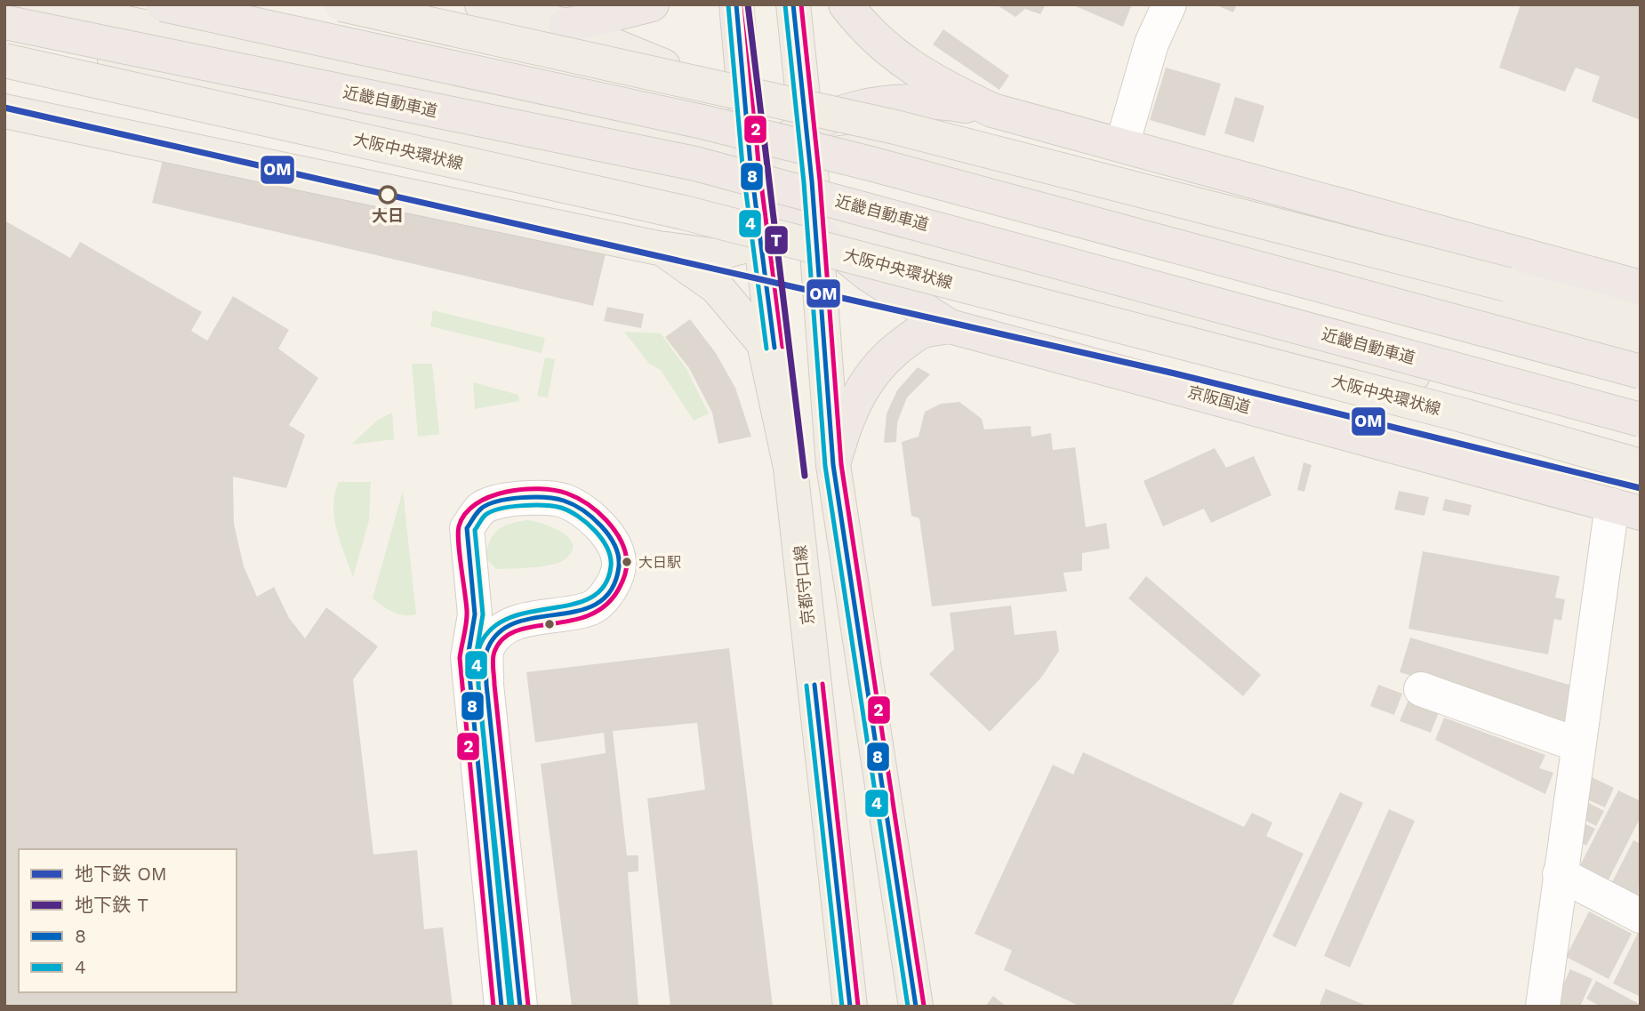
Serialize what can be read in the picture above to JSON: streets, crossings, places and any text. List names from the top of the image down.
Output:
{
  "streets": {
    "highway": ["近畿自動車道", "京阪国道"],
    "main road": ["大阪中央環状線", "京都守口線"]
  },
  "places": ["大日", "大日駅"],
  "lines": [
    "metro line T",
    "transit line 8",
    "transit line 2",
    "transit line 4",
    "metro line OM"
  ],
  "legend": [
    "地下鉄 OM",
    "地下鉄 T",
    "8",
    "4"
  ]
}
